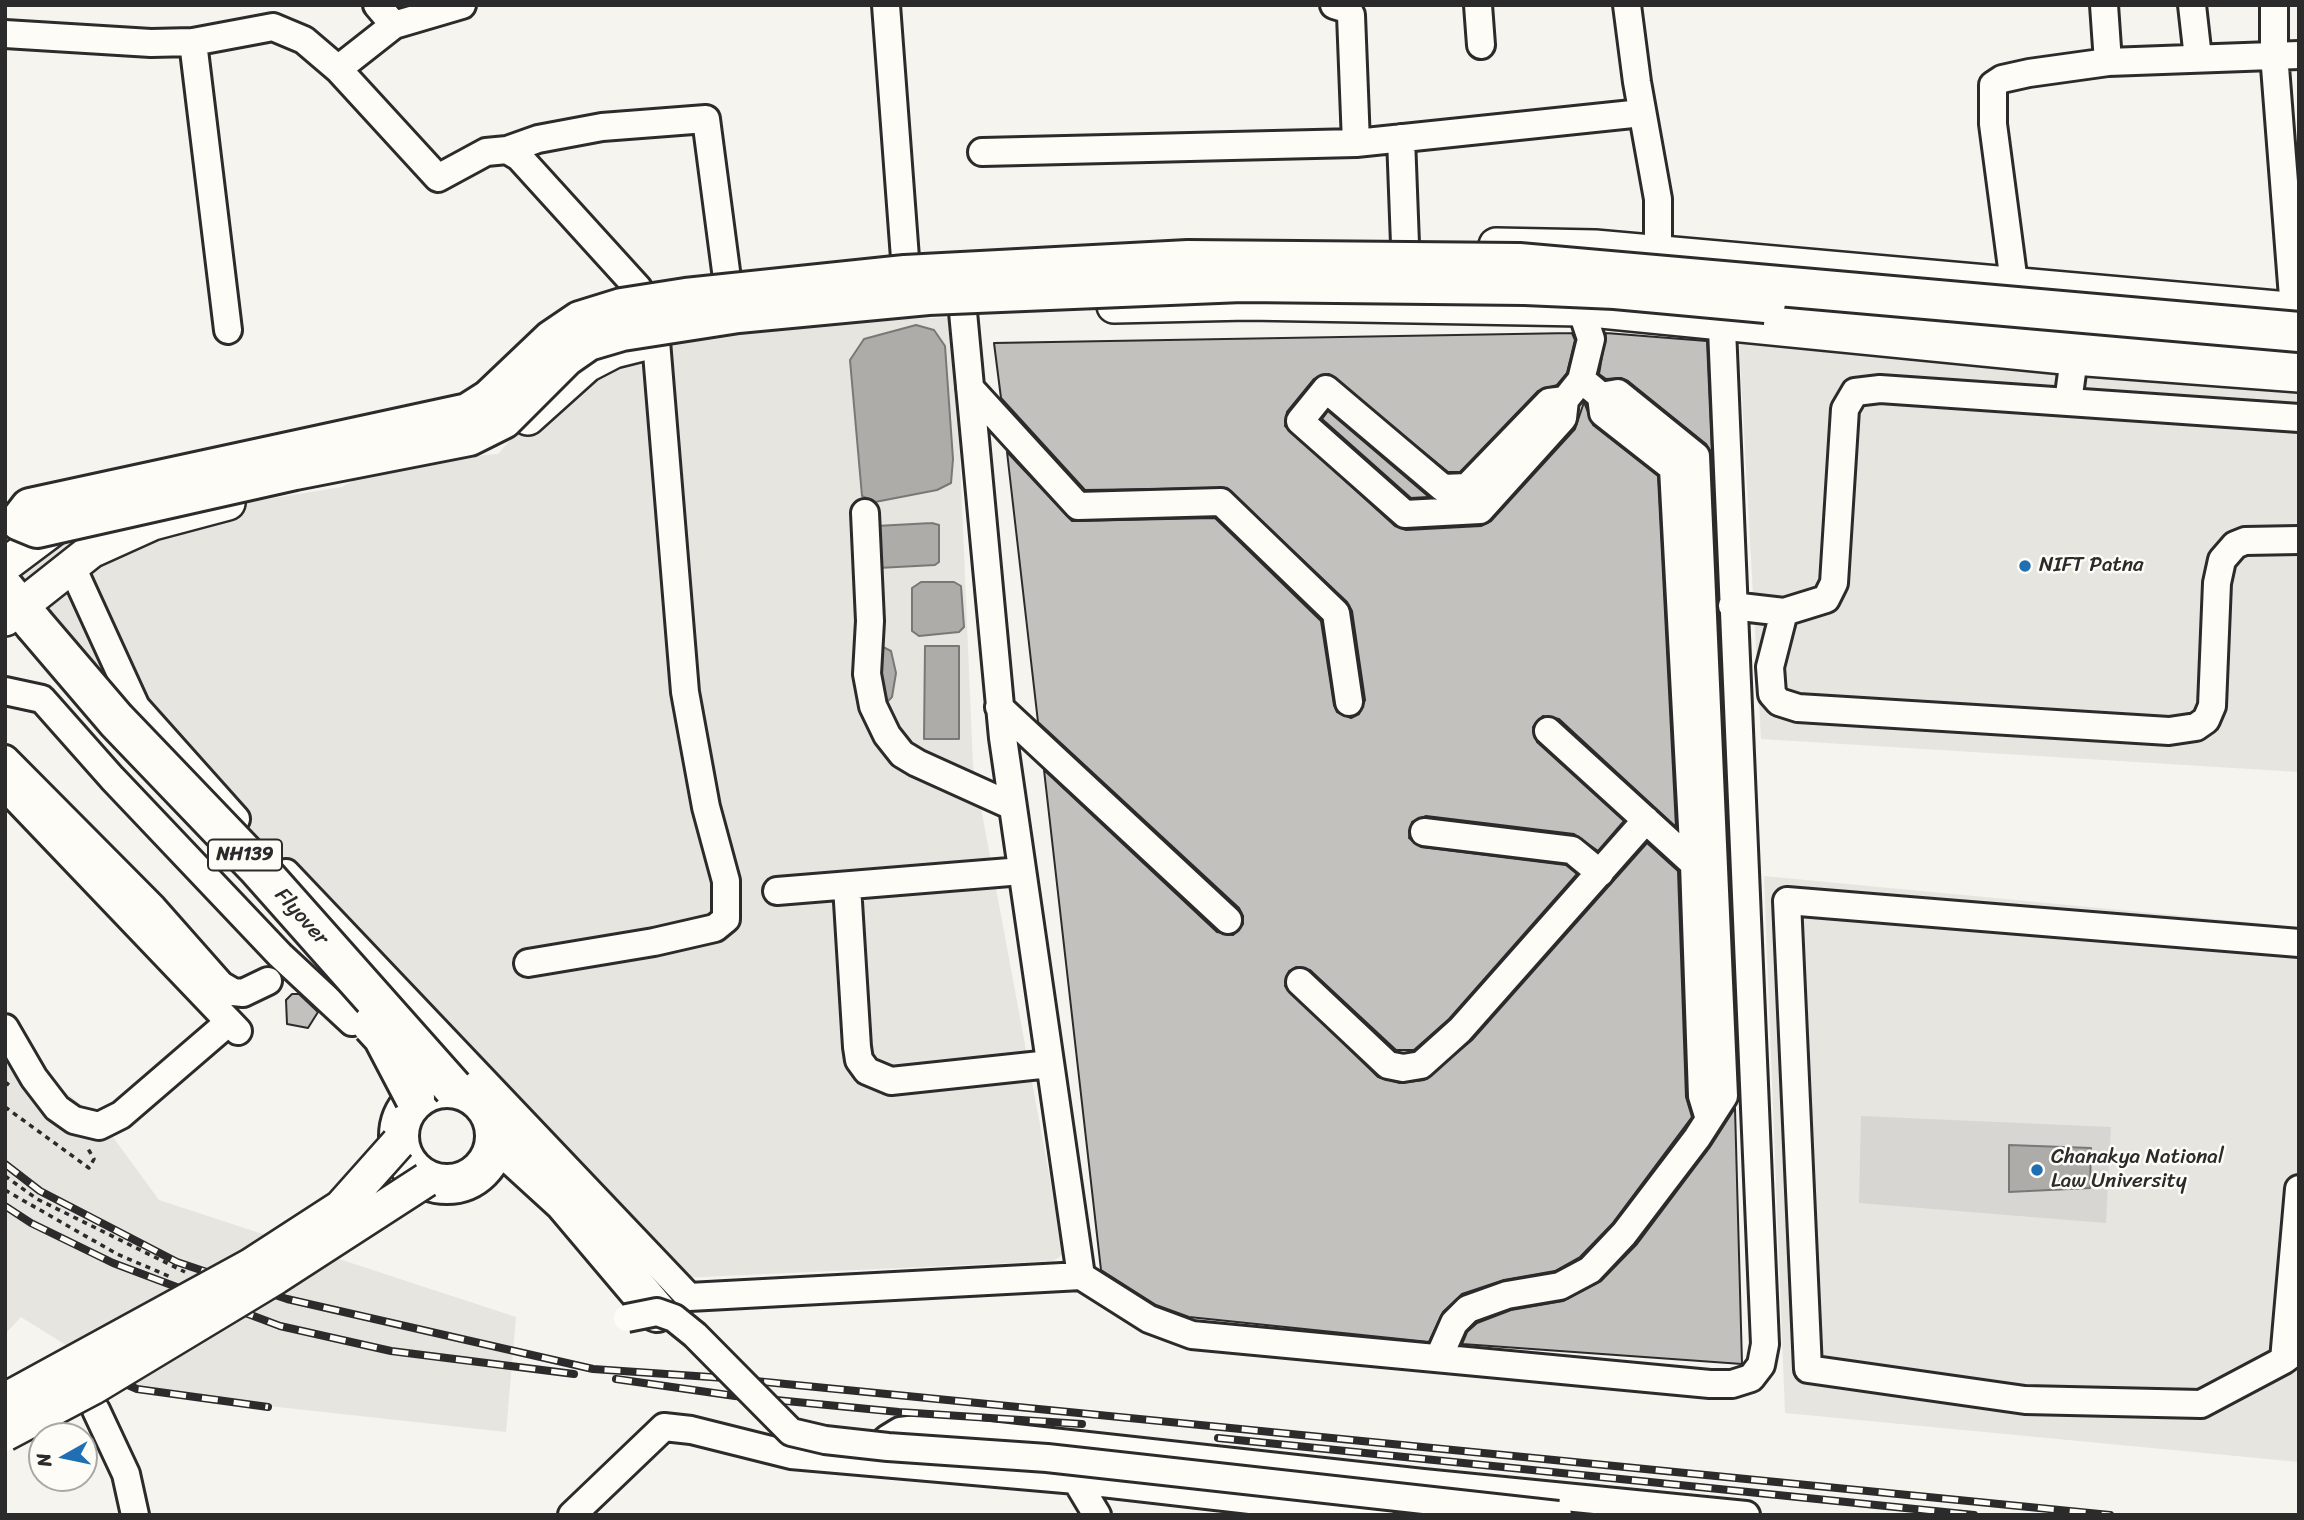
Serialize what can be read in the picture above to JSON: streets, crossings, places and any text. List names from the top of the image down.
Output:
{
  "streets": {
    "highway": ["NH139", "Flyover"]
  },
  "crossings": [
    ["NH139", "Flyover"]
  ],
  "places": ["NIFT Patna", "Chanakya National Law University"],
  "north": "left"
}
